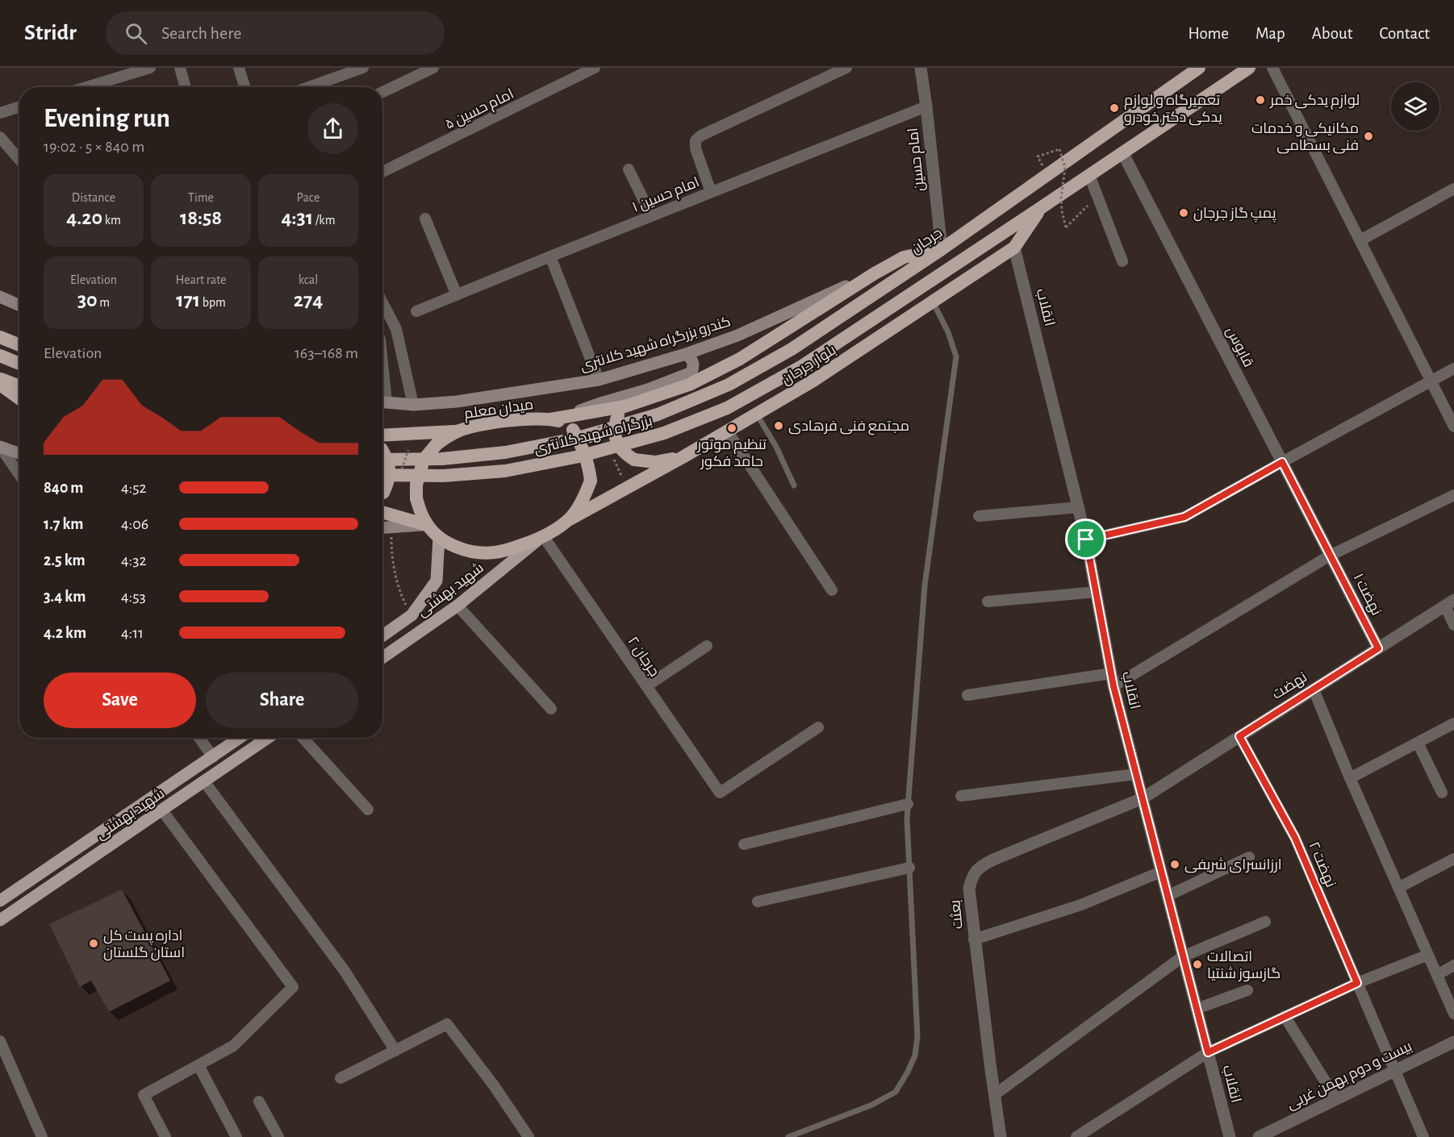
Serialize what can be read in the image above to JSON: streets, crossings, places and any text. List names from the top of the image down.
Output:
{
  "streets": {
    "highway": [
      "جرجان",
      "بلوار جرجان",
      "میدان معلم",
      "بزرگراه شهید کلانتری"
    ],
    "main road": ["کندرو بزرگراه شهید کلانتری", "شهید بهشتی"],
    "street": [
      "امام حسین ۵",
      "امام حسین",
      "امام حسین ۱",
      "انقلاب",
      "قابوس",
      "۱ نهضت",
      "جرجان ۲",
      "نهضت",
      "۲ نهضت",
      "بعثت",
      "بیست و دوم بهمن غربی"
    ]
  },
  "crossings": [
    ["امام حسین", "امام حسین ۱"],
    ["امام حسین", "جرجان"],
    ["جرجان", "بزرگراه شهید کلانتری"],
    ["انقلاب", "بلوار جرجان"],
    ["انقلاب", "نهضت"],
    ["انقلاب", "بعثت"],
    ["قابوس", "۱ نهضت"],
    ["بلوار جرجان", "میدان معلم"],
    ["بلوار جرجان", "بزرگراه شهید کلانتری"],
    ["بلوار جرجان", "شهید بهشتی"],
    ["بلوار جرجان", "جرجان ۲"],
    ["میدان معلم", "شهید بهشتی"],
    ["میدان معلم", "جرجان ۲"],
    ["شهید بهشتی", "جرجان ۲"],
    ["۱ نهضت", "نهضت"],
    ["نهضت", "۲ نهضت"],
    ["نهضت", "بعثت"],
    ["۲ نهضت", "بیست و دوم بهمن غربی"]
  ],
  "places": [
    "لوازم یدکی خمر",
    "تعمیرگاه و لوازم یدکی دکتر خودرو",
    "مکانیکی و خدمات فنی بسطامی",
    "پمپ گاز جرجان",
    "مجتمع فنی فرهادی",
    "تنظیم موتور حامد فکور",
    "ارزانسرای شریفی",
    "اداره پست کل استان گلستان",
    "اتصالات گازسوز شنتیا"
  ],
  "page": {
    "header": "Stridr",
    "search": "Search here",
    "nav": [
      "Home",
      "Map",
      "About",
      "Contact"
    ],
    "heading": ["Evening run", "19:02 · 5 × 840 m"],
    "stats": [
      ["Distance", "4.20 km"],
      ["Time", "18:58"],
      ["Pace", "4:31 /km"],
      ["Elevation", "30 m"],
      ["Heart rate", "171 bpm"],
      ["kcal", "274"]
    ],
    "chart": ["Elevation", "163–168 m"],
    "list": [
      {
        "name": "840 m",
        "note": "4:52"
      },
      {
        "name": "1.7 km",
        "note": "4:06"
      },
      {
        "name": "2.5 km",
        "note": "4:32"
      },
      {
        "name": "3.4 km",
        "note": "4:53"
      },
      {
        "name": "4.2 km",
        "note": "4:11"
      }
    ],
    "buttons": ["Save", "Share"]
  }
}
